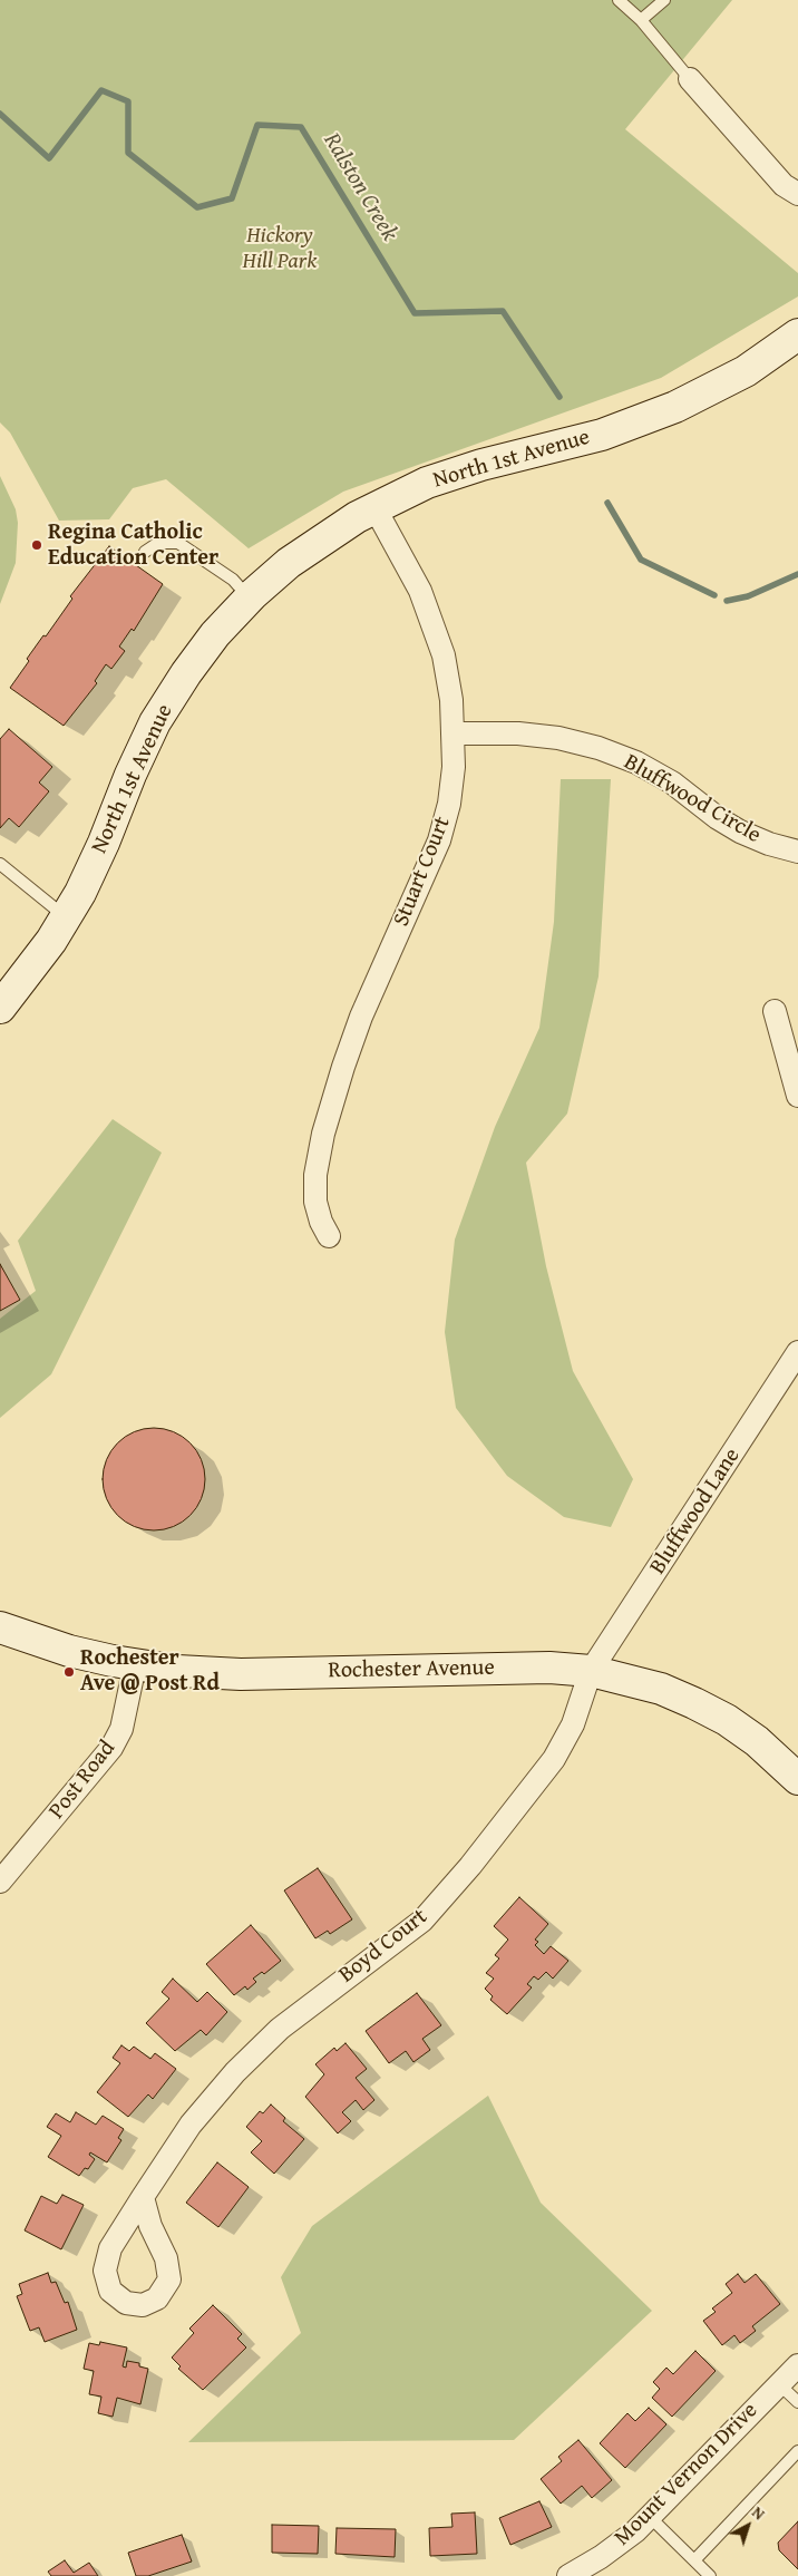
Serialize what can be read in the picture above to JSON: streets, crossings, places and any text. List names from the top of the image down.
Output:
{
  "streets": {
    "main road": ["North 1st Avenue", "Rochester Avenue"],
    "street": [
      "Bluffwood Circle",
      "Stuart Court",
      "Bluffwood Lane",
      "Post Road",
      "Boyd Court",
      "Mount Vernon Drive"
    ]
  },
  "crossings": [
    ["North 1st Avenue", "Stuart Court"],
    ["Bluffwood Circle", "Stuart Court"],
    ["Bluffwood Lane", "Rochester Avenue"],
    ["Bluffwood Lane", "Boyd Court"],
    ["Rochester Avenue", "Post Road"],
    ["Rochester Avenue", "Boyd Court"]
  ],
  "water": ["Ralston Creek"],
  "parks": ["Hickory Hill Park"],
  "places": ["Regina Catholic Education Center", "Rochester Ave @ Post Rd"],
  "north": "top right"
}
